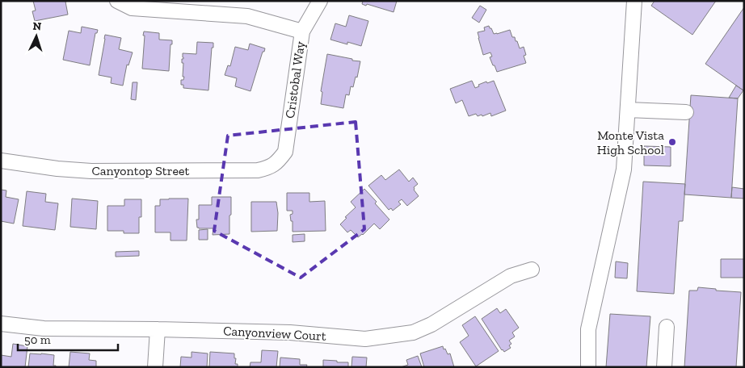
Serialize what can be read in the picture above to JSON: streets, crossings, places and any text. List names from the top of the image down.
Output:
{
  "streets": {
    "street": ["Cristobal Way", "Canyontop Street", "Canyonview Court"]
  },
  "crossings": [
    ["Cristobal Way", "Canyontop Street"]
  ],
  "places": ["Monte Vista High School"],
  "scale_bar": "50 m",
  "north": "top"
}
